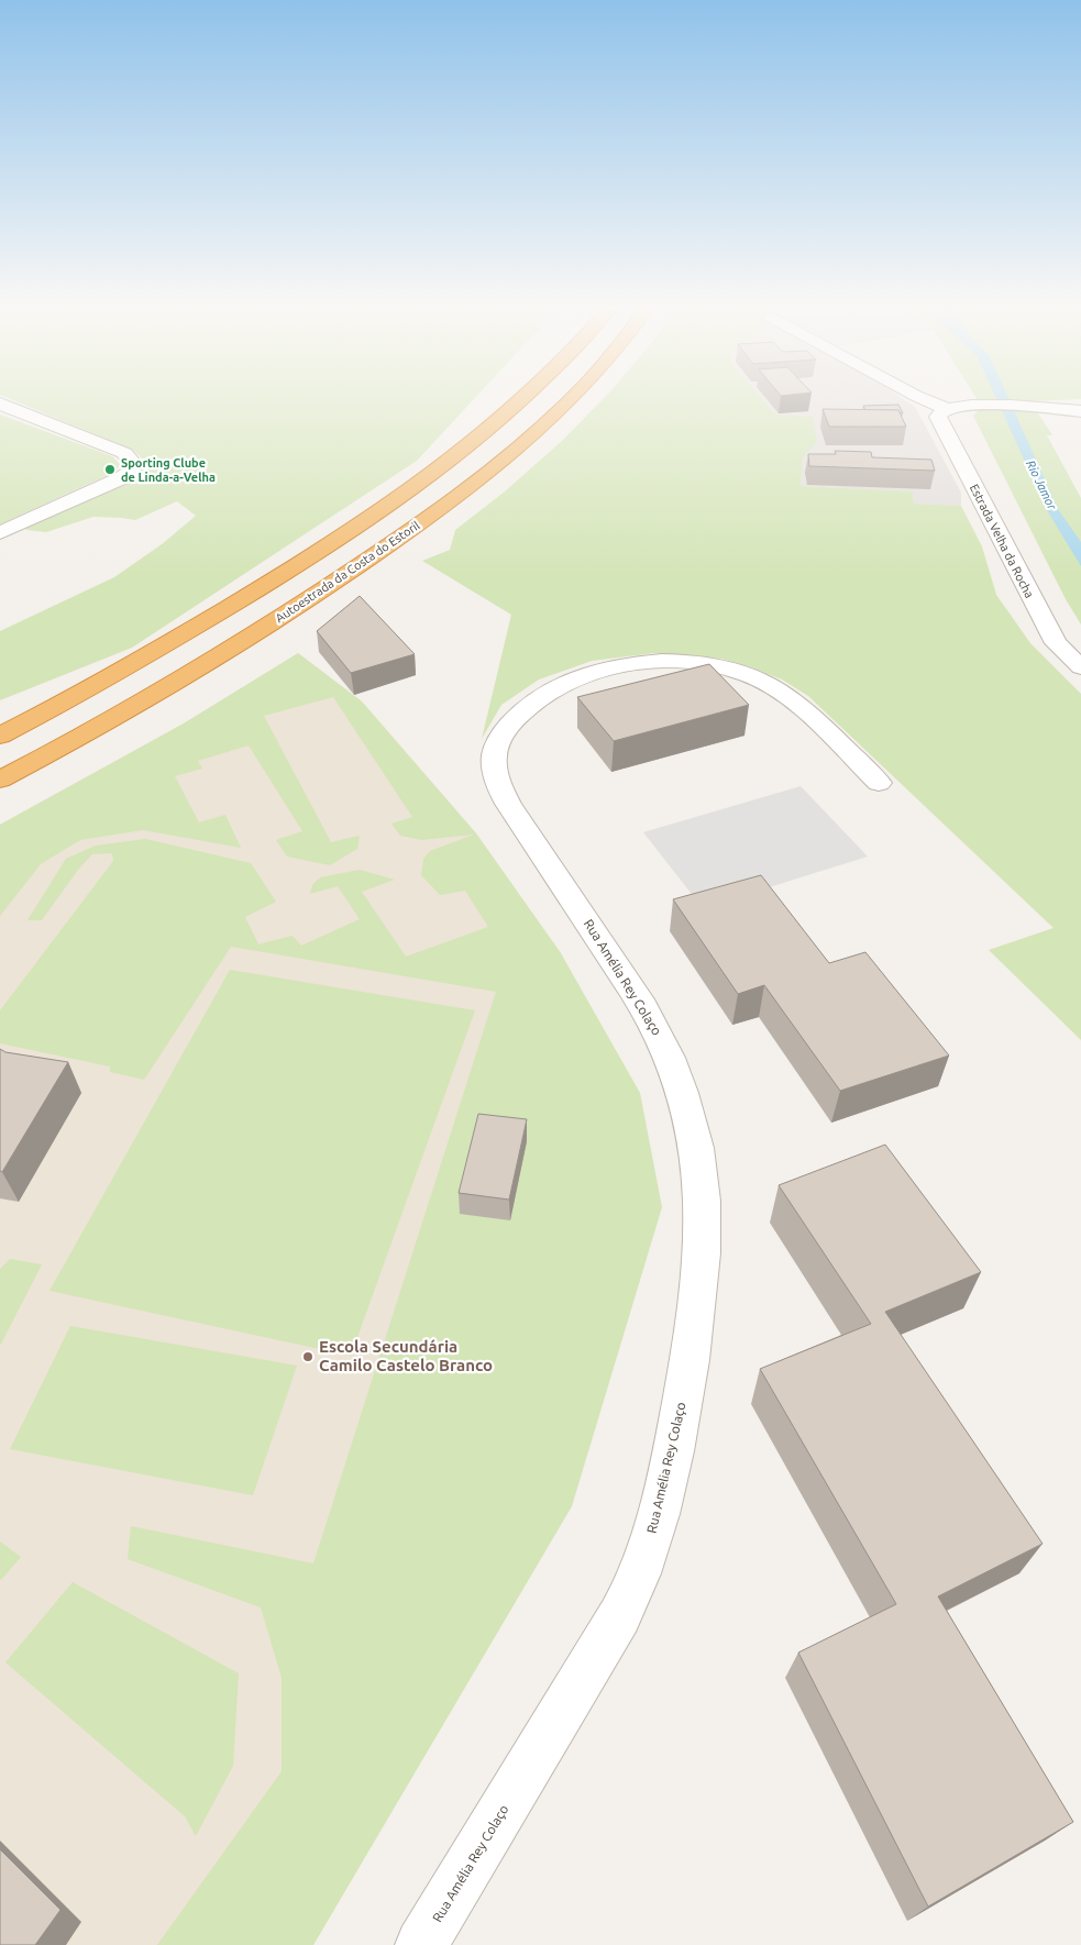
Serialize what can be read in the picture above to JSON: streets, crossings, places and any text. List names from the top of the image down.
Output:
{
  "streets": {
    "highway": ["Autoestrada da Costa do Estoril"],
    "street": ["Estrada Velha da Rocha", "Rua Amélia Rey Colaço"]
  },
  "water": ["Rio Jamor"],
  "places": ["Sporting Clube de Linda-a-Velha", "Escola Secundária Camilo Castelo Branco"]
}
